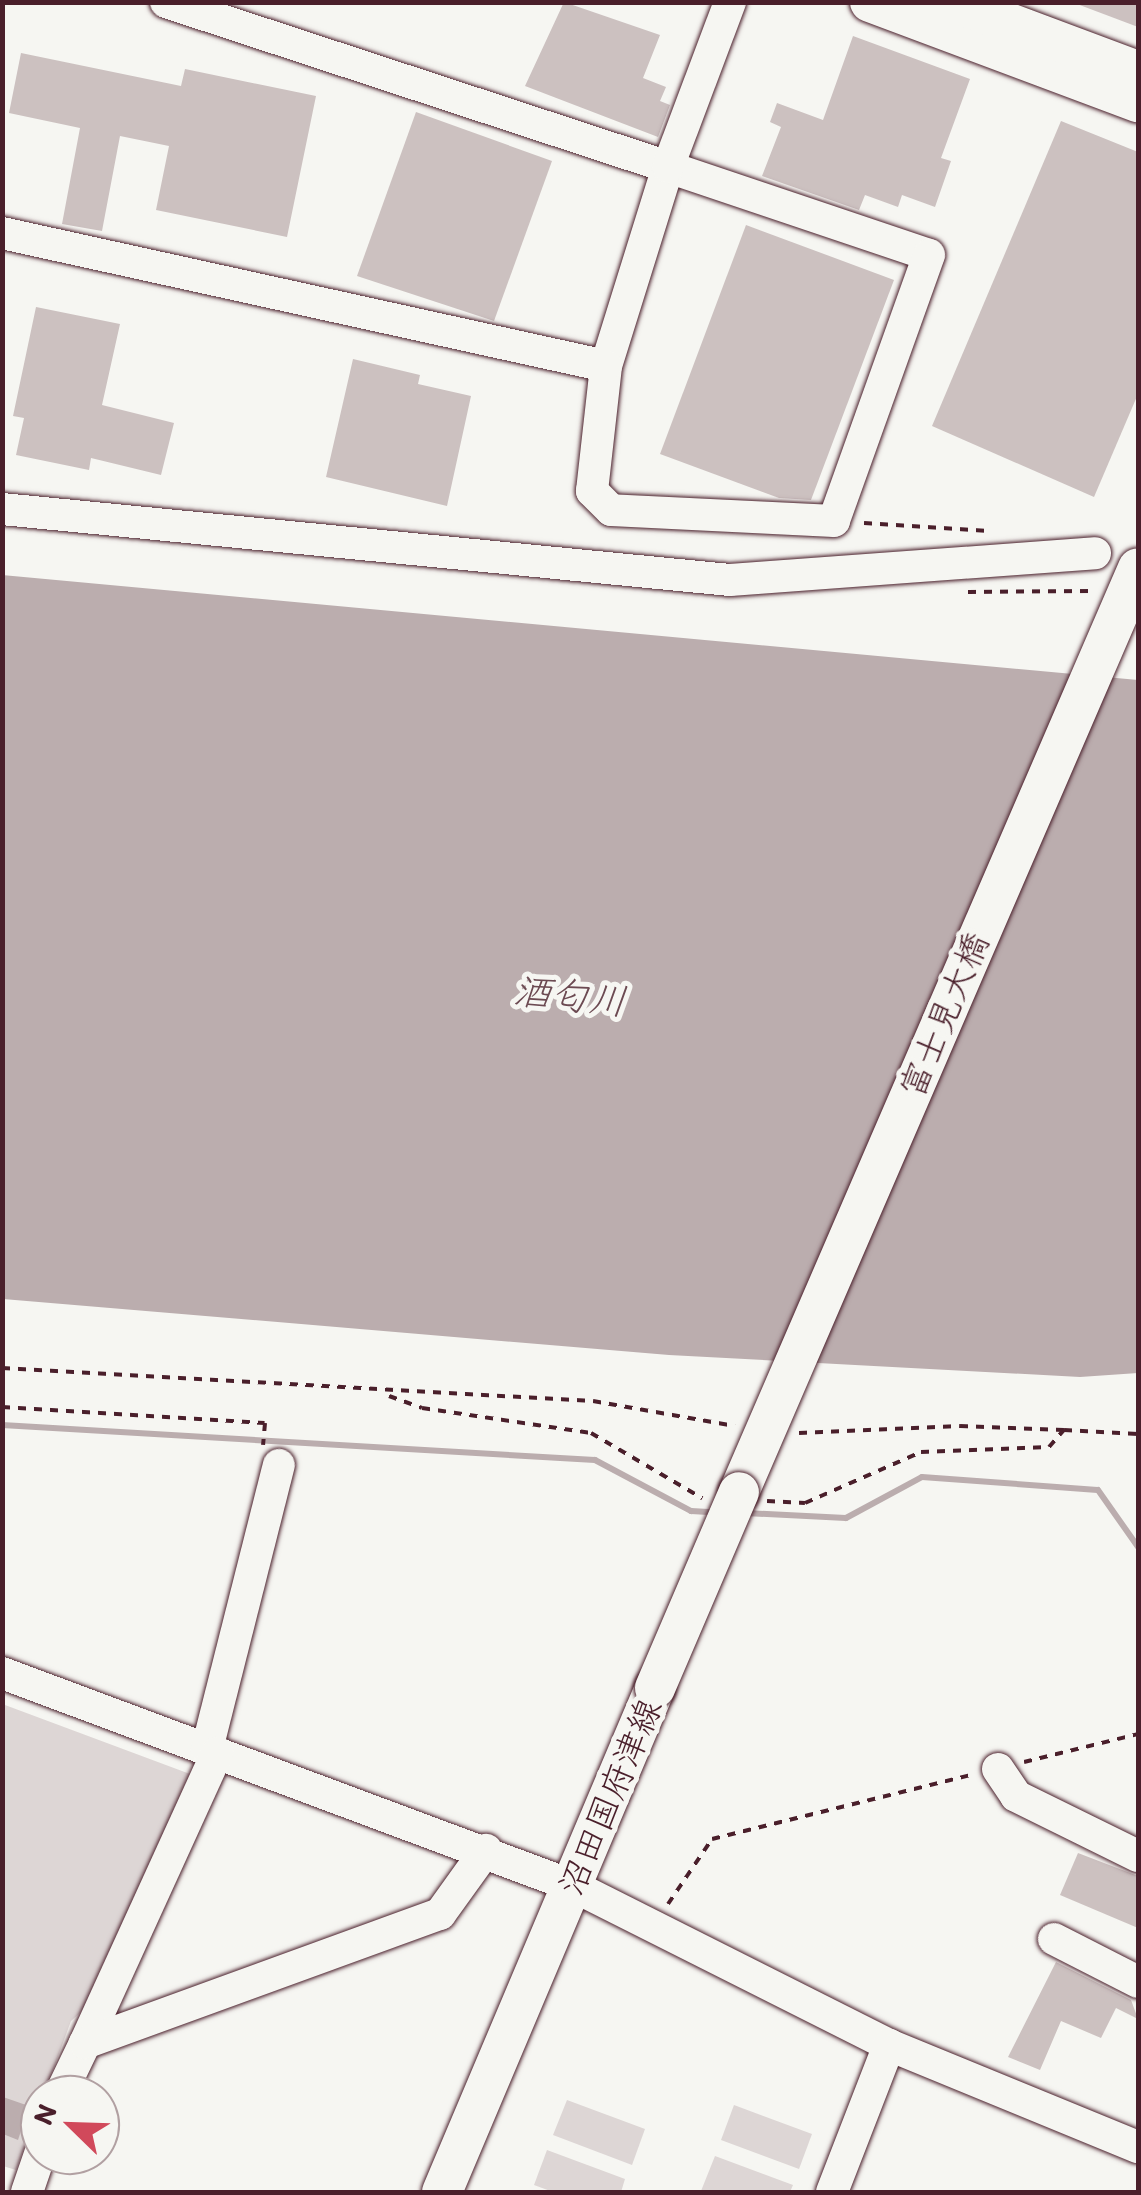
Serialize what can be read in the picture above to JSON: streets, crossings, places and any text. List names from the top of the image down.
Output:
{
  "streets": {
    "main road": ["富士見大橋", "沼田国府津線"]
  },
  "crossings": [
    ["富士見大橋", "沼田国府津線"]
  ],
  "water": ["酒匂川"],
  "north": "top left"
}
